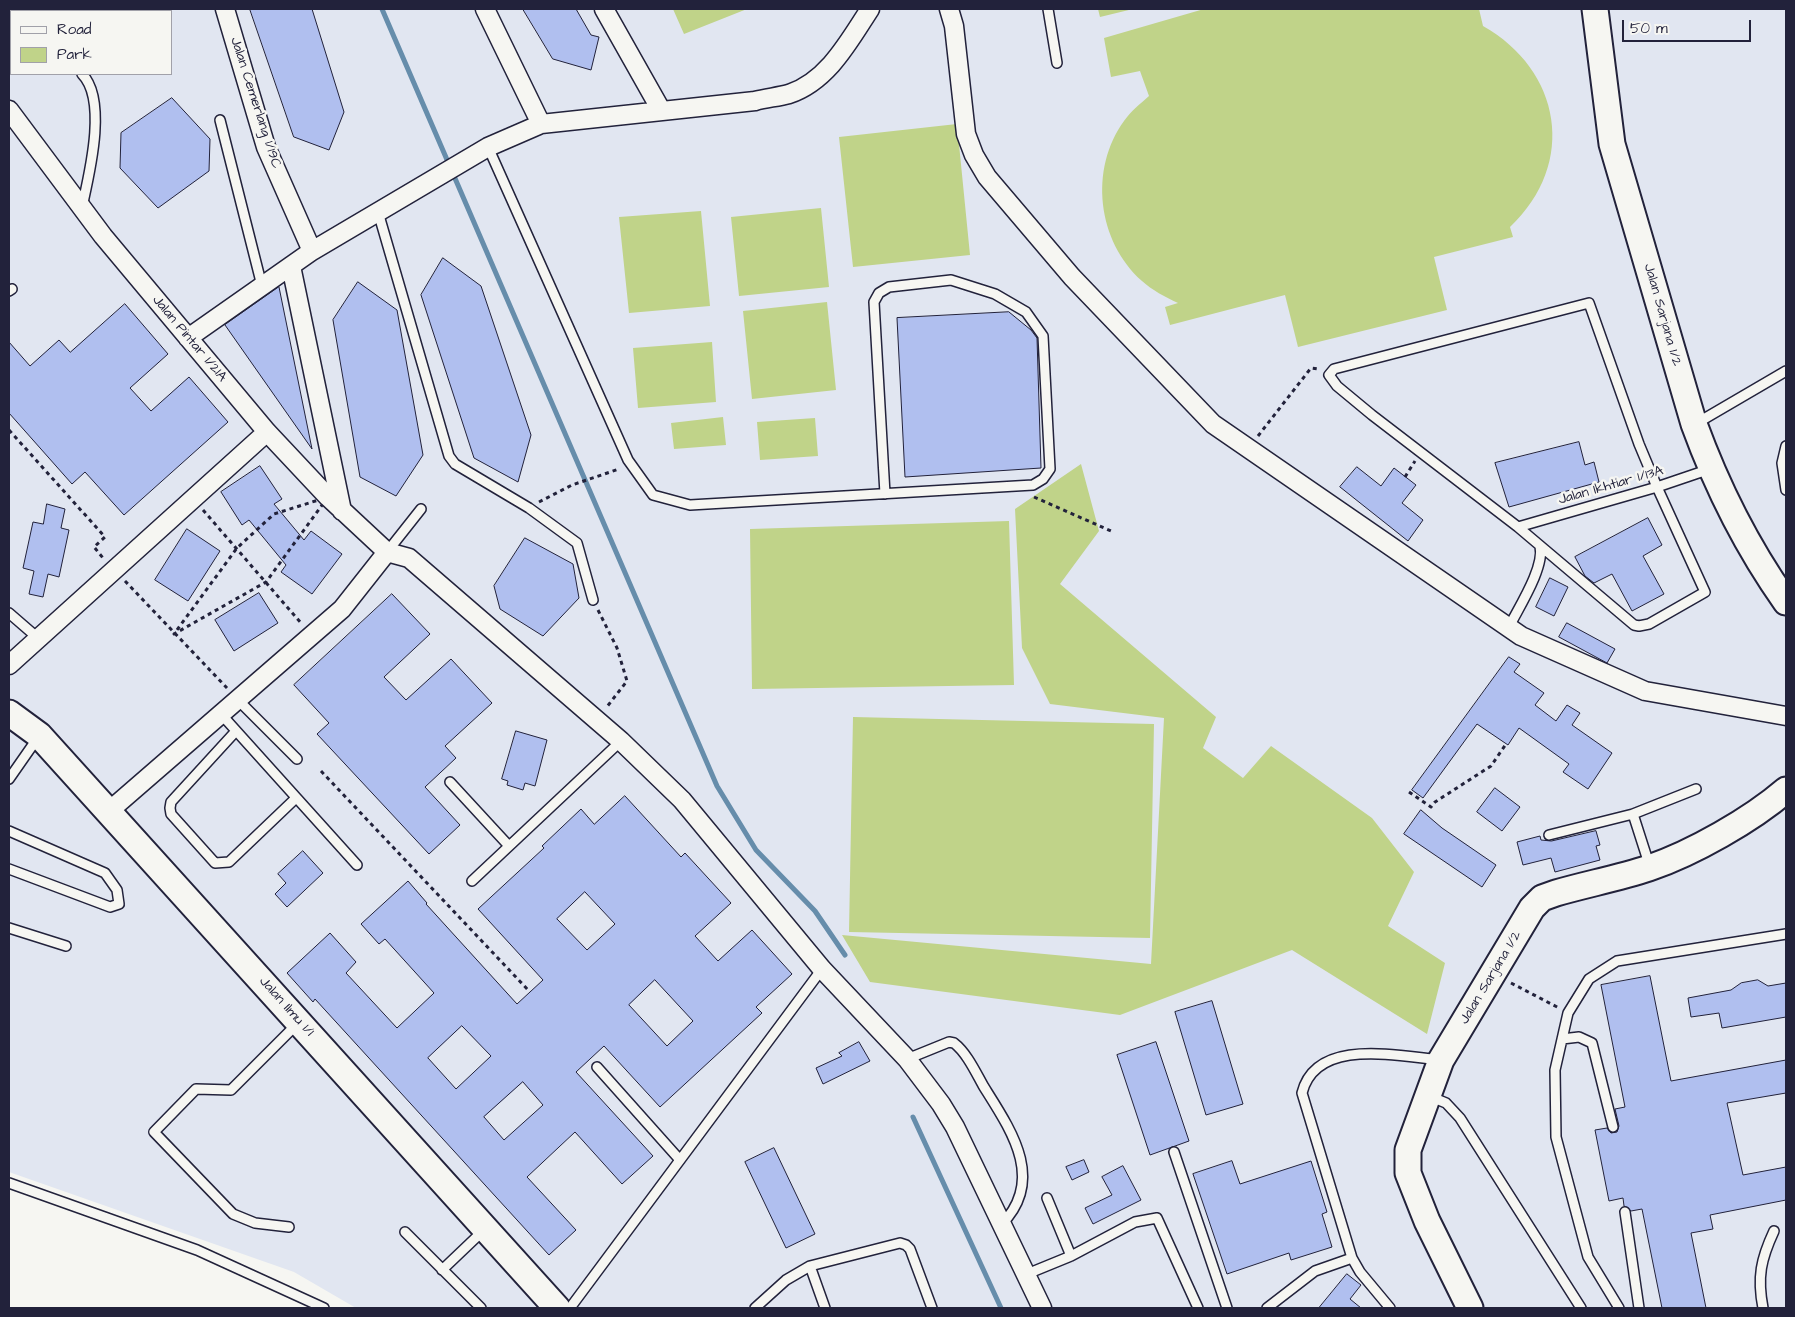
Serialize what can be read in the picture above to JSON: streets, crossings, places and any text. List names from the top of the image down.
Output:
{
  "streets": {
    "street": [
      "Jalan Cemerlang 1/19C",
      "Jalan Sarjana 1/2",
      "Jalan Pintar 1/21A",
      "Jalan Ilmu 1/1"
    ],
    "lane": ["Jalan Ikhtiar 1/13A"]
  },
  "crossings": [
    ["Jalan Sarjana 1/2", "Jalan Ikhtiar 1/13A"]
  ],
  "legend": ["Road", "Park"],
  "scale_bar": "50 m"
}
